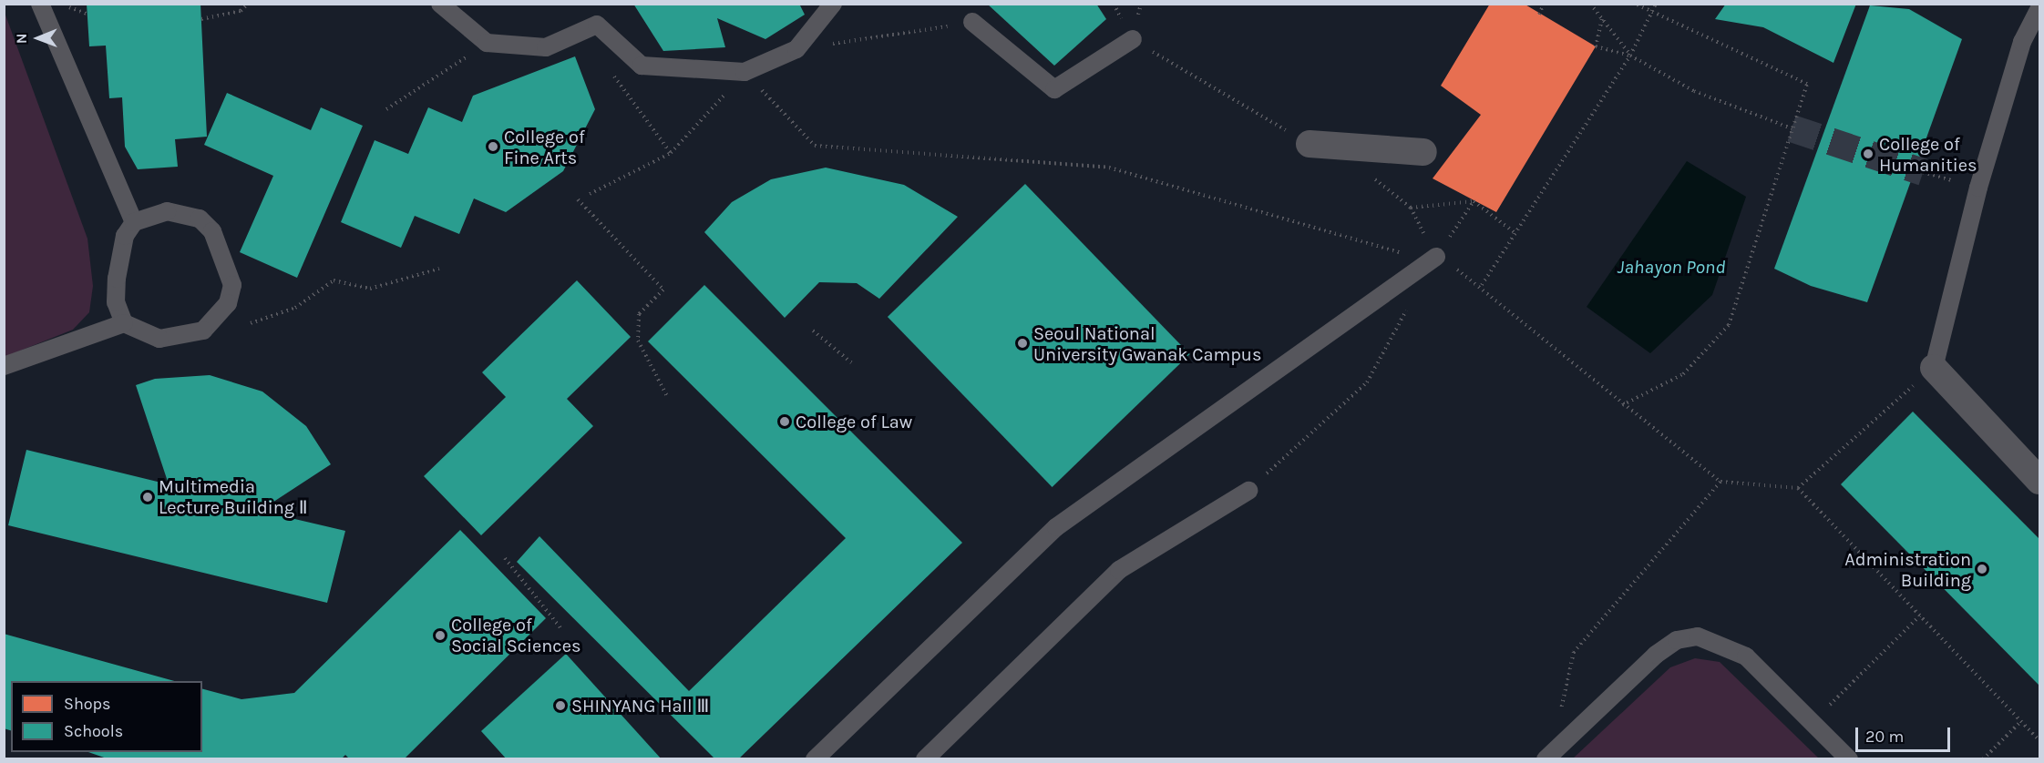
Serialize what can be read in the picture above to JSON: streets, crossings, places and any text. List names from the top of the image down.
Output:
{
  "water": ["Jahayon Pond"],
  "places": [
    "College of Fine Arts",
    "College of Humanities",
    "Seoul National University Gwanak Campus",
    "College of Law",
    "Multimedia Lecture Building Ⅱ",
    "Administration Building",
    "College of Social Sciences",
    "SHINYANG Hall Ⅲ"
  ],
  "legend": ["Shops", "Schools"],
  "scale_bar": "20 m",
  "north": "left"
}
